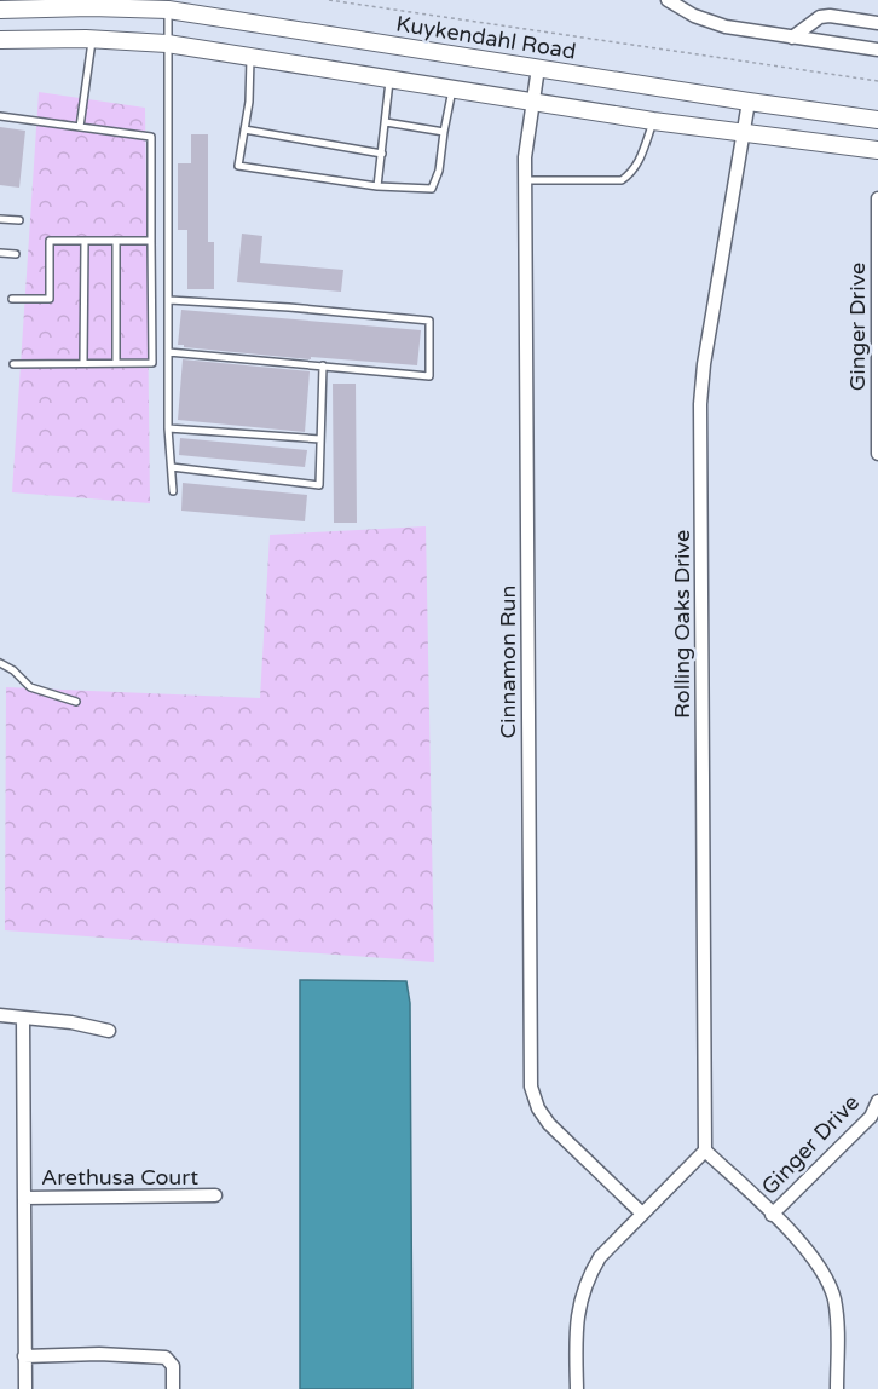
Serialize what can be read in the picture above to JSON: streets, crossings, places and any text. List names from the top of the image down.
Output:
{
  "streets": {
    "main road": ["Kuykendahl Road"],
    "street": [
      "Ginger Drive",
      "Rolling Oaks Drive",
      "Cinnamon Run",
      "Arethusa Court"
    ]
  },
  "crossings": [
    ["Kuykendahl Road", "Rolling Oaks Drive"],
    ["Kuykendahl Road", "Cinnamon Run"]
  ]
}
